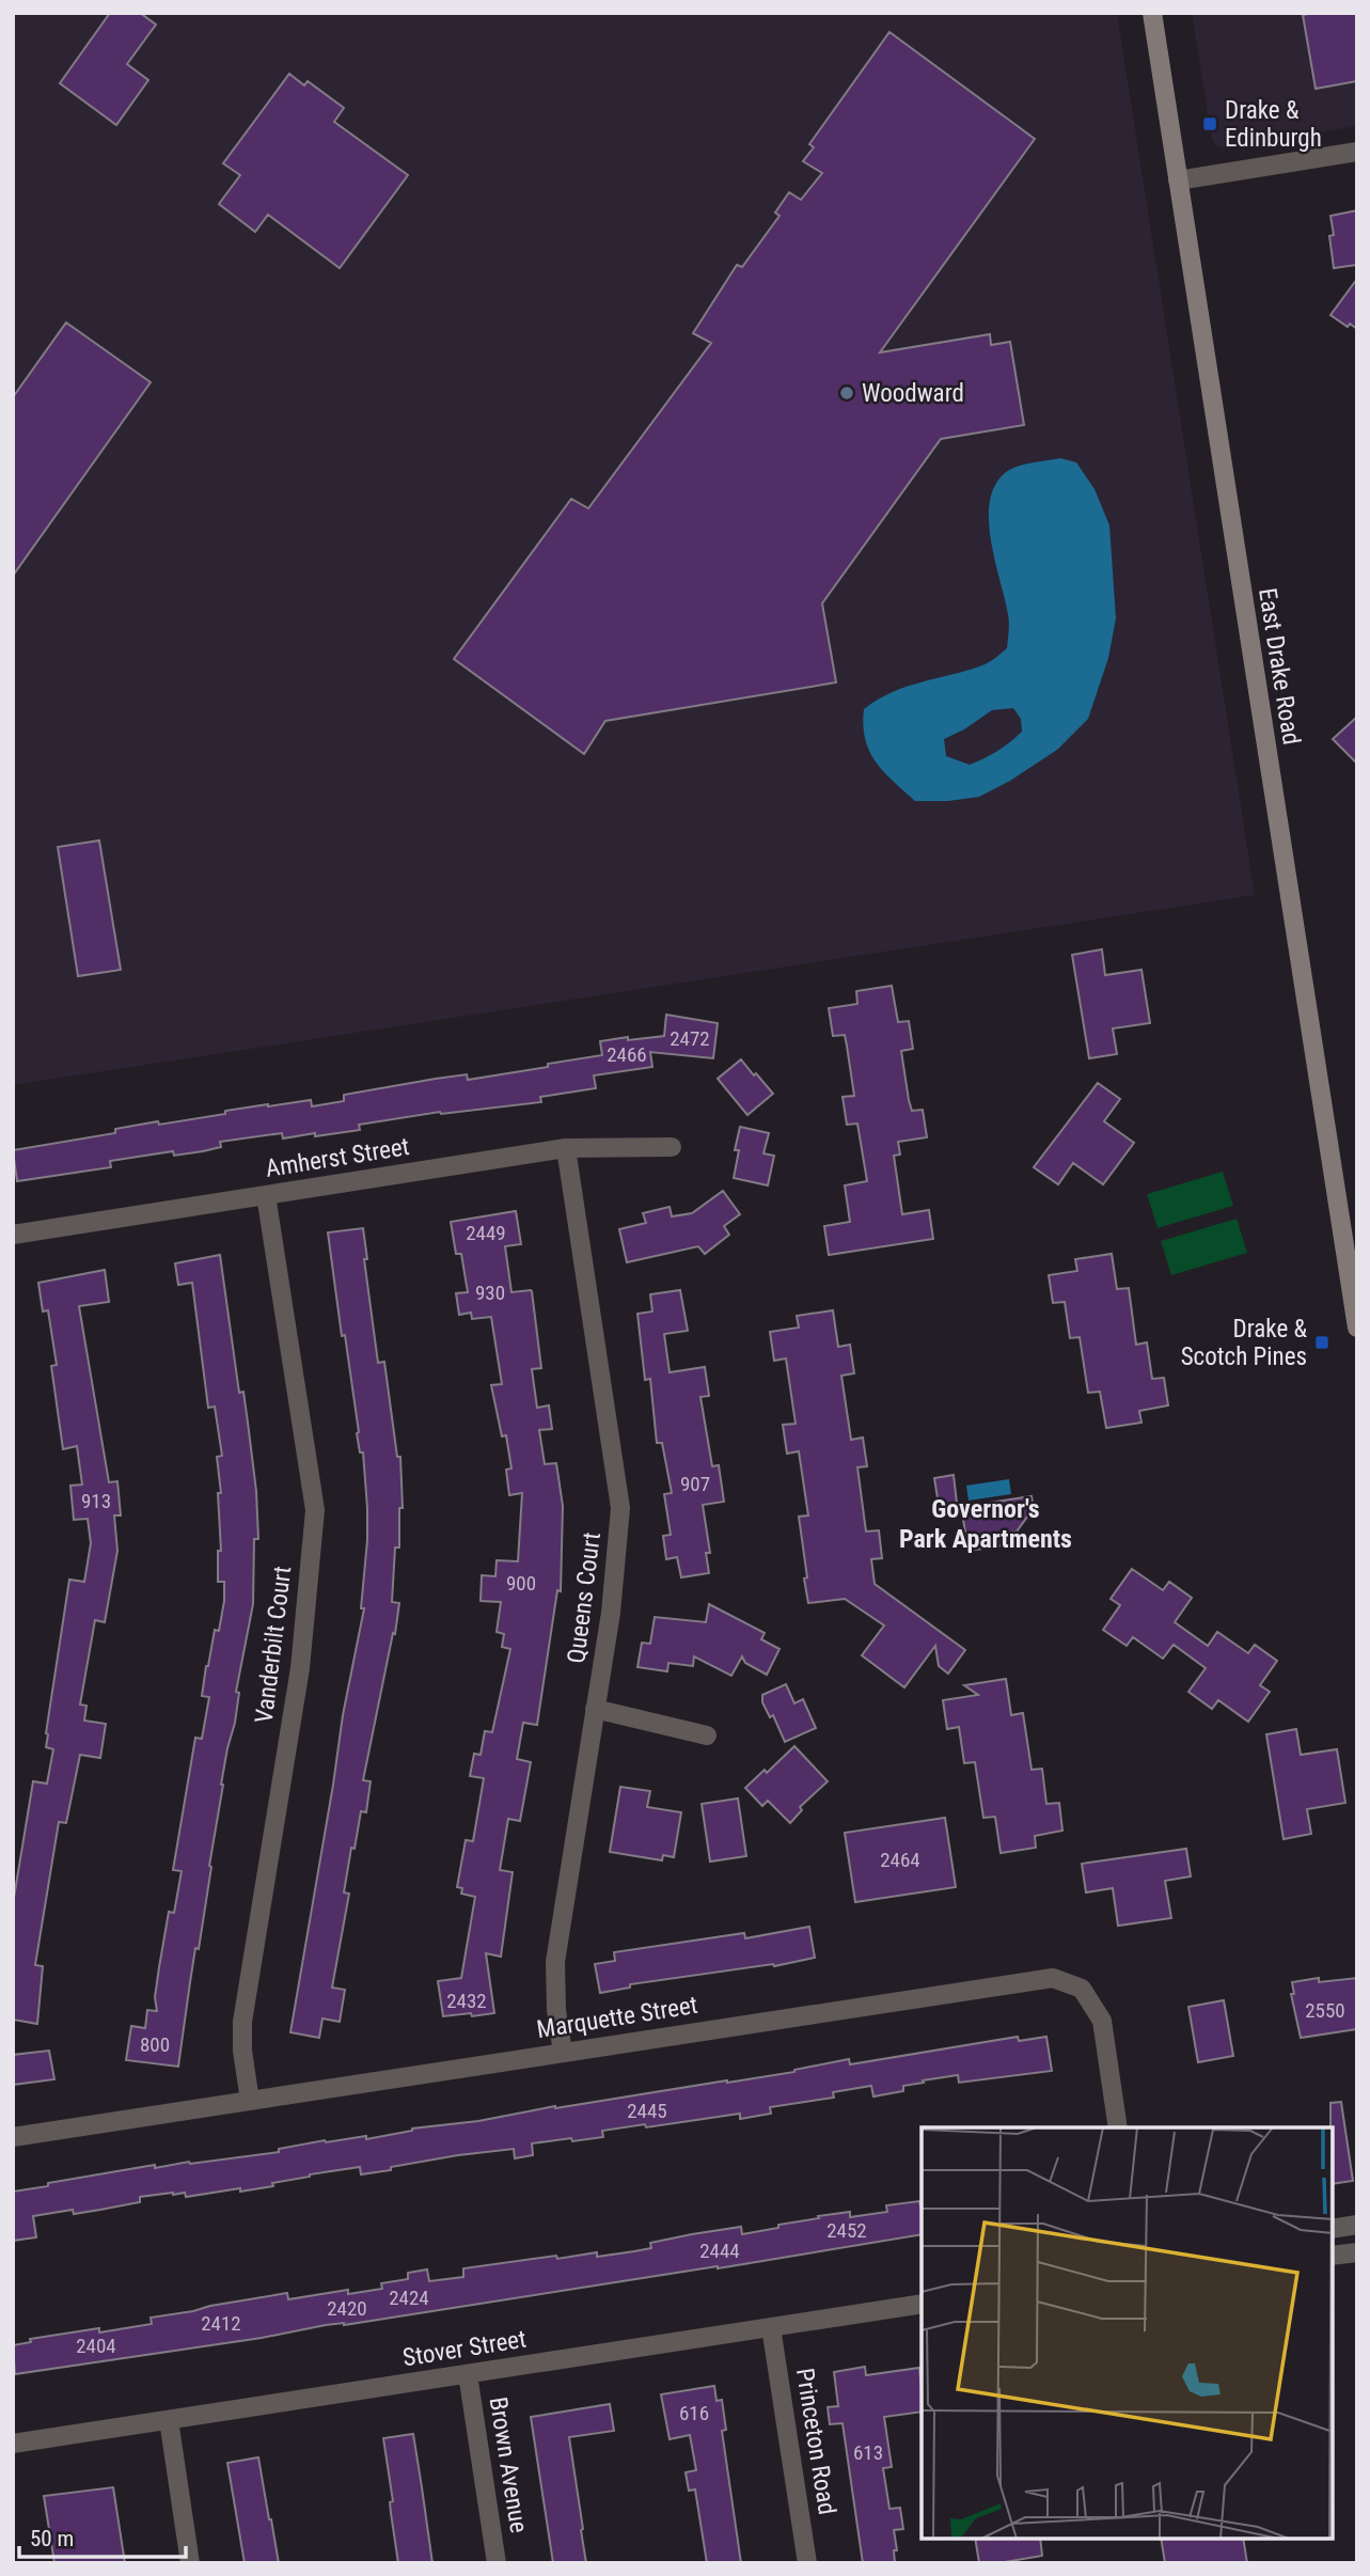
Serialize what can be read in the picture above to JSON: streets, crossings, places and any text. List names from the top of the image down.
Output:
{
  "streets": {
    "main road": ["East Drake Road"],
    "street": [
      "Amherst Street",
      "Queens Court",
      "Vanderbilt Court",
      "Marquette Street",
      "Stover Street",
      "Princeton Road",
      "Brown Avenue"
    ]
  },
  "crossings": [
    ["Amherst Street", "Queens Court"],
    ["Amherst Street", "Vanderbilt Court"],
    ["Queens Court", "Marquette Street"],
    ["Vanderbilt Court", "Marquette Street"],
    ["Stover Street", "Princeton Road"],
    ["Stover Street", "Brown Avenue"]
  ],
  "districts": ["Governor's Park Apartments"],
  "places": {
    "transit": ["Drake & Edinburgh", "Drake & Scotch Pines"],
    "other": ["Woodward"]
  },
  "house_numbers": [
    "2472",
    "2466",
    "2449",
    "930",
    "907",
    "913",
    "900",
    "2464",
    "2432",
    "2550",
    "800",
    "2445",
    "2452",
    "2444",
    "2424",
    "2420",
    "2412",
    "2404",
    "616",
    "613"
  ],
  "scale_bar": "50 m"
}
